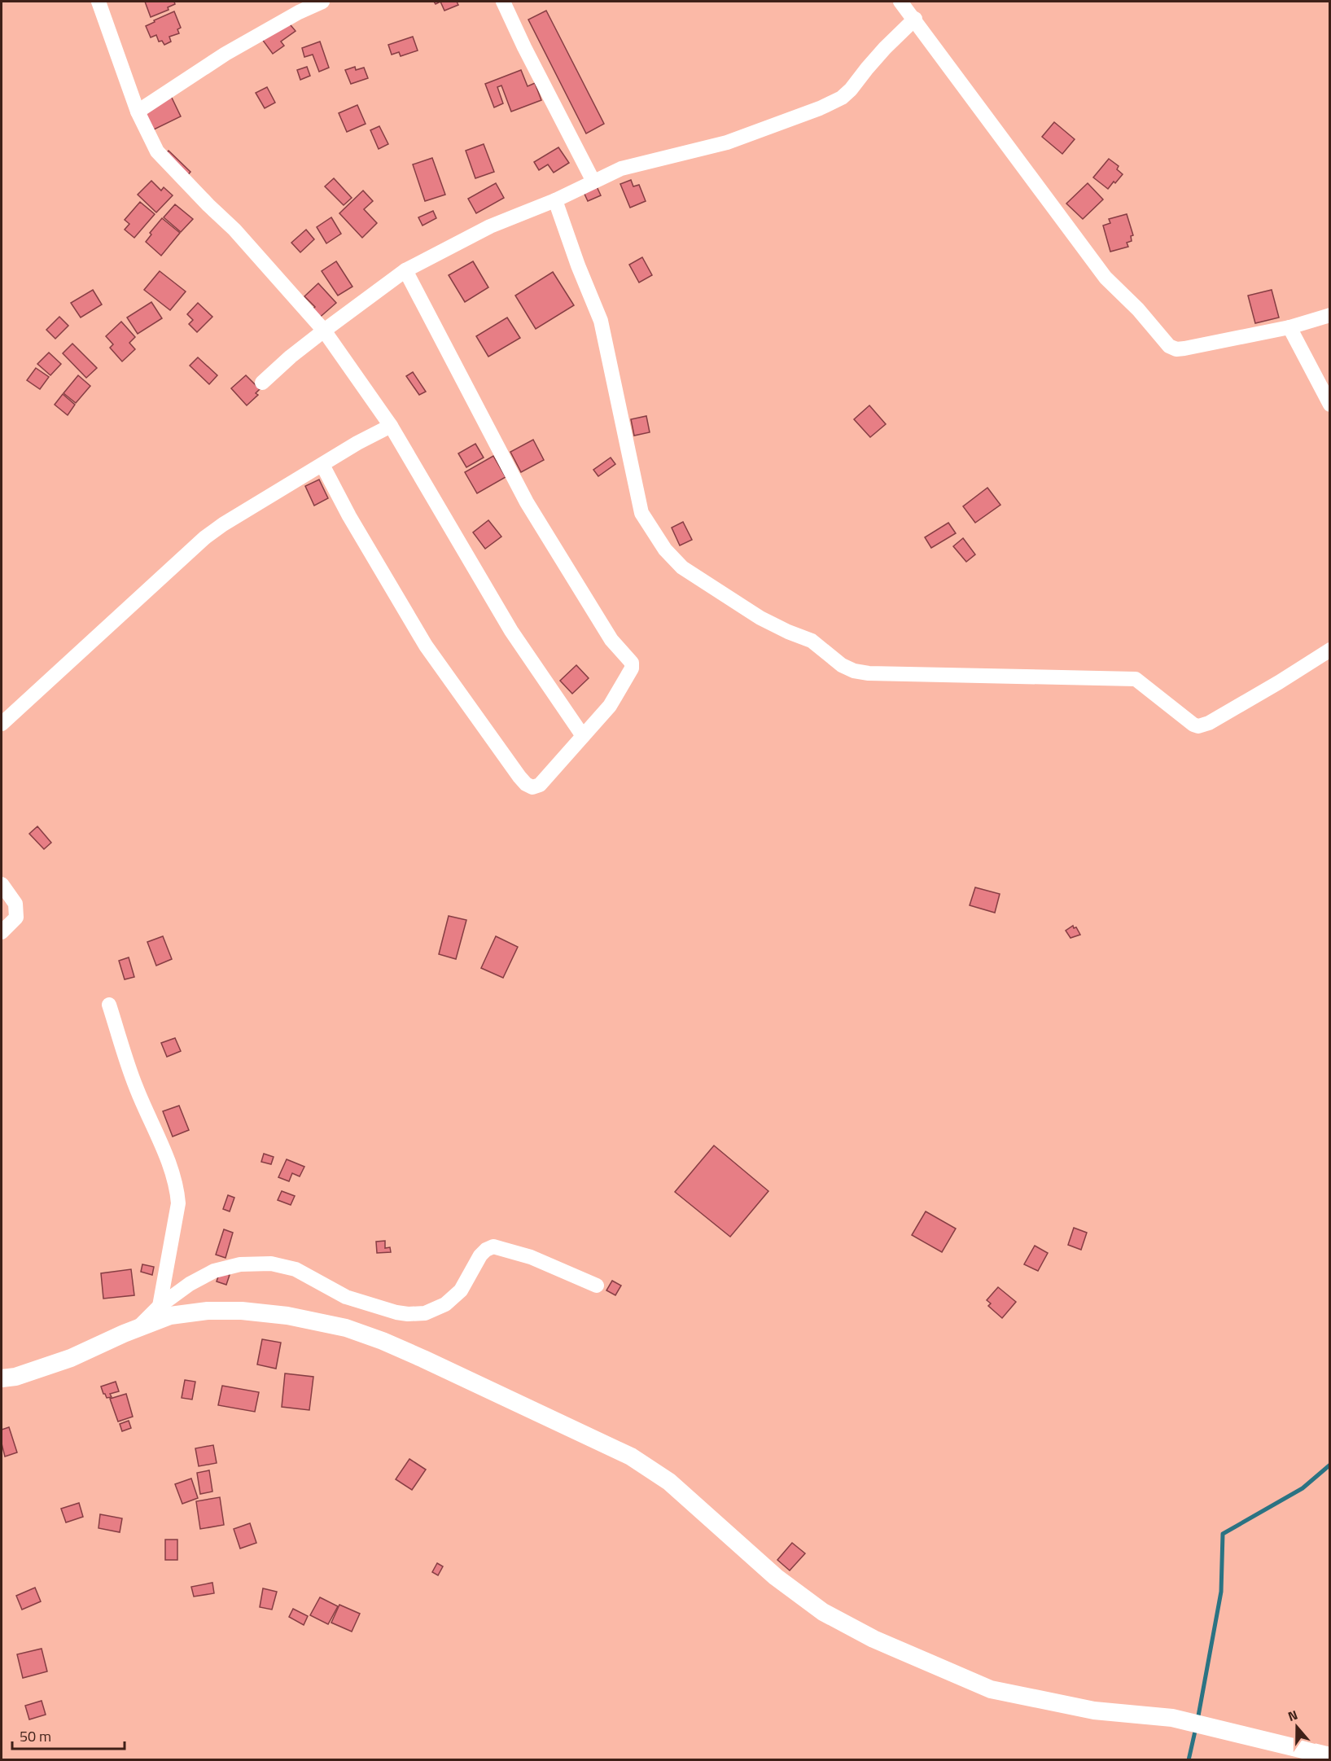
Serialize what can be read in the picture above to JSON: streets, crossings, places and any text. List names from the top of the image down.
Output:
{
  "scale_bar": "50 m",
  "north": "top"
}
